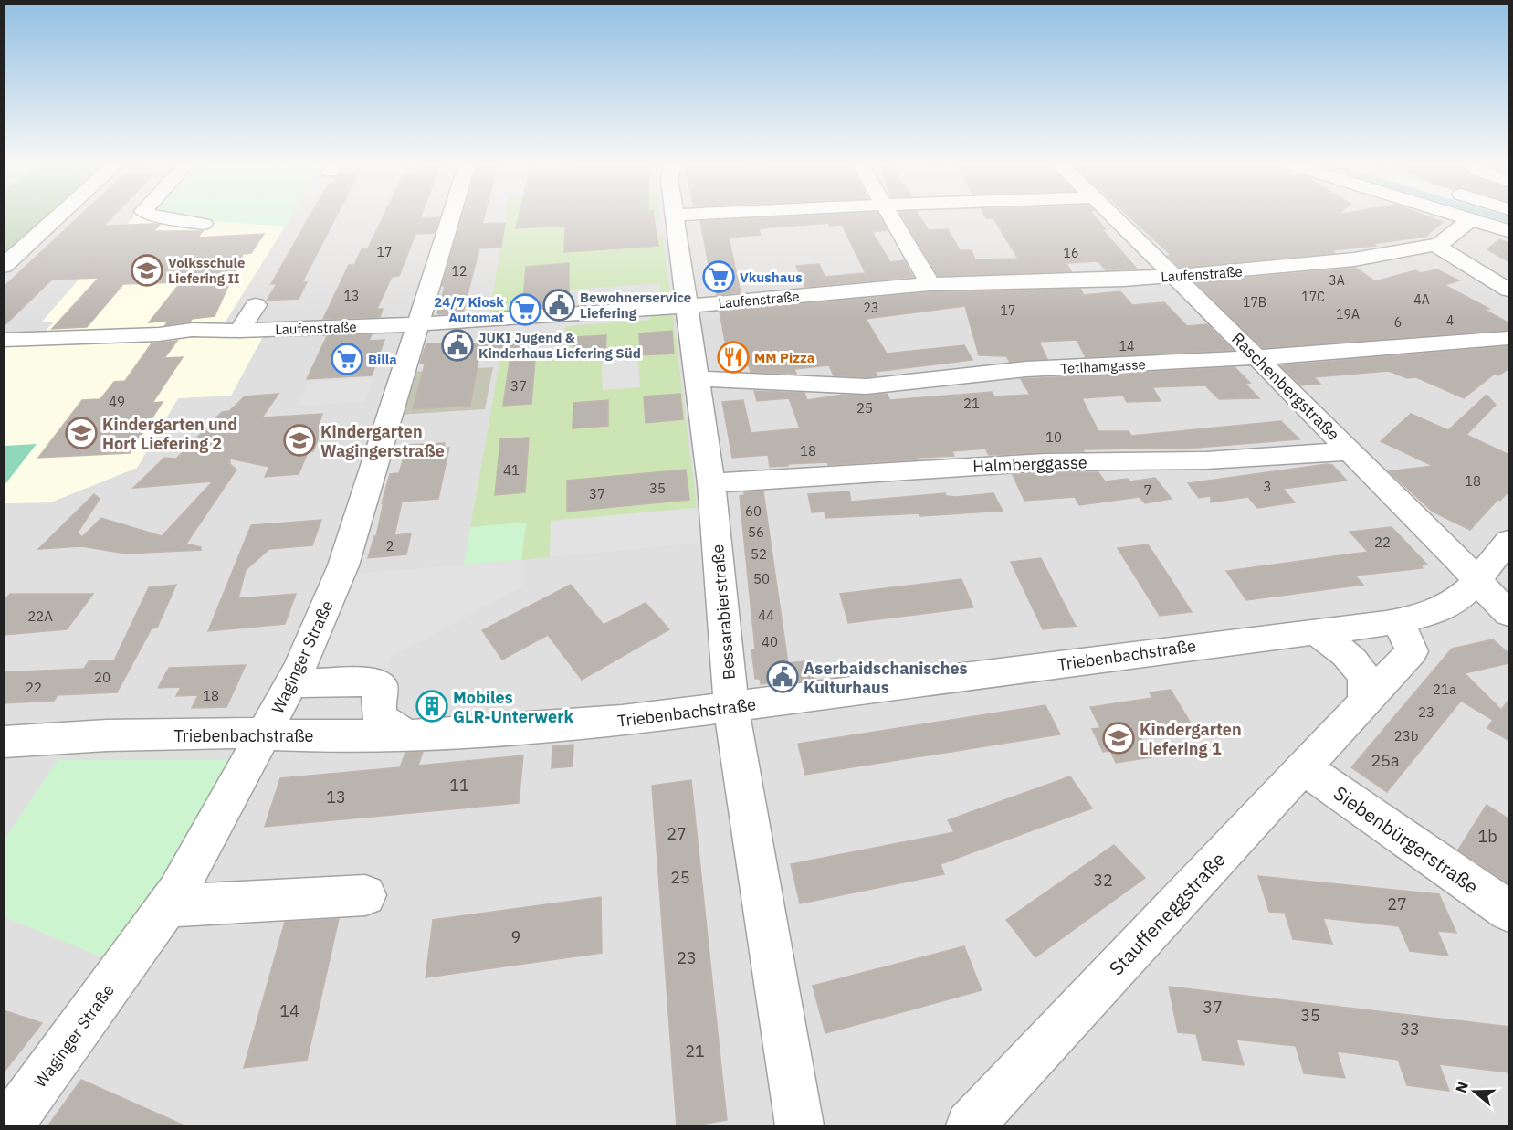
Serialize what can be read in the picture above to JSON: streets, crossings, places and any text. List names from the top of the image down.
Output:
{
  "streets": {
    "street": [
      "Laufenstraße",
      "Tetlhamgasse",
      "Raschenbergstraße",
      "Halmberggasse",
      "Bessarabierstraße",
      "Triebenbachstraße",
      "Waginger Straße",
      "Siebenbürgerstraße",
      "Stauffeneggstraße"
    ]
  },
  "crossings": [
    ["Laufenstraße", "Raschenbergstraße"],
    ["Laufenstraße", "Bessarabierstraße"],
    ["Laufenstraße", "Waginger Straße"],
    ["Tetlhamgasse", "Raschenbergstraße"],
    ["Tetlhamgasse", "Bessarabierstraße"],
    ["Raschenbergstraße", "Halmberggasse"],
    ["Halmberggasse", "Bessarabierstraße"],
    ["Bessarabierstraße", "Triebenbachstraße"],
    ["Triebenbachstraße", "Waginger Straße"],
    ["Triebenbachstraße", "Stauffeneggstraße"],
    ["Siebenbürgerstraße", "Stauffeneggstraße"]
  ],
  "places": {
    "school or university": [
      "Volksschule Liefering II",
      "Kindergarten und Hort Liefering 2",
      "Kindergarten Wagingerstraße",
      "Kindergarten Liefering 1"
    ],
    "supermarket": ["Vkushaus", "24/7 Kiosk Automat", "Billa"],
    "public building": ["Bewohnerservice Liefering", "JUKI Jugend & Kinderhaus Liefering Süd", "Aserbaidschanisches Kulturhaus"],
    "restaurant": ["MM Pizza"],
    "building": ["Mobiles GLR-Unterwerk"]
  },
  "house_numbers": [
    "17",
    "16",
    "12",
    "3A",
    "13",
    "17C",
    "4A",
    "17B",
    "23",
    "17",
    "19A",
    "4",
    "6",
    "14",
    "37",
    "49",
    "21",
    "25",
    "10",
    "18",
    "41",
    "18",
    "3",
    "35",
    "7",
    "37",
    "60",
    "56",
    "22",
    "2",
    "52",
    "50",
    "44",
    "22A",
    "40",
    "20",
    "22",
    "21a",
    "18",
    "23",
    "23b",
    "25a",
    "11",
    "13",
    "27",
    "1b",
    "25",
    "32",
    "27",
    "9",
    "23",
    "37",
    "14",
    "35",
    "33",
    "21"
  ],
  "north": "left"
}
